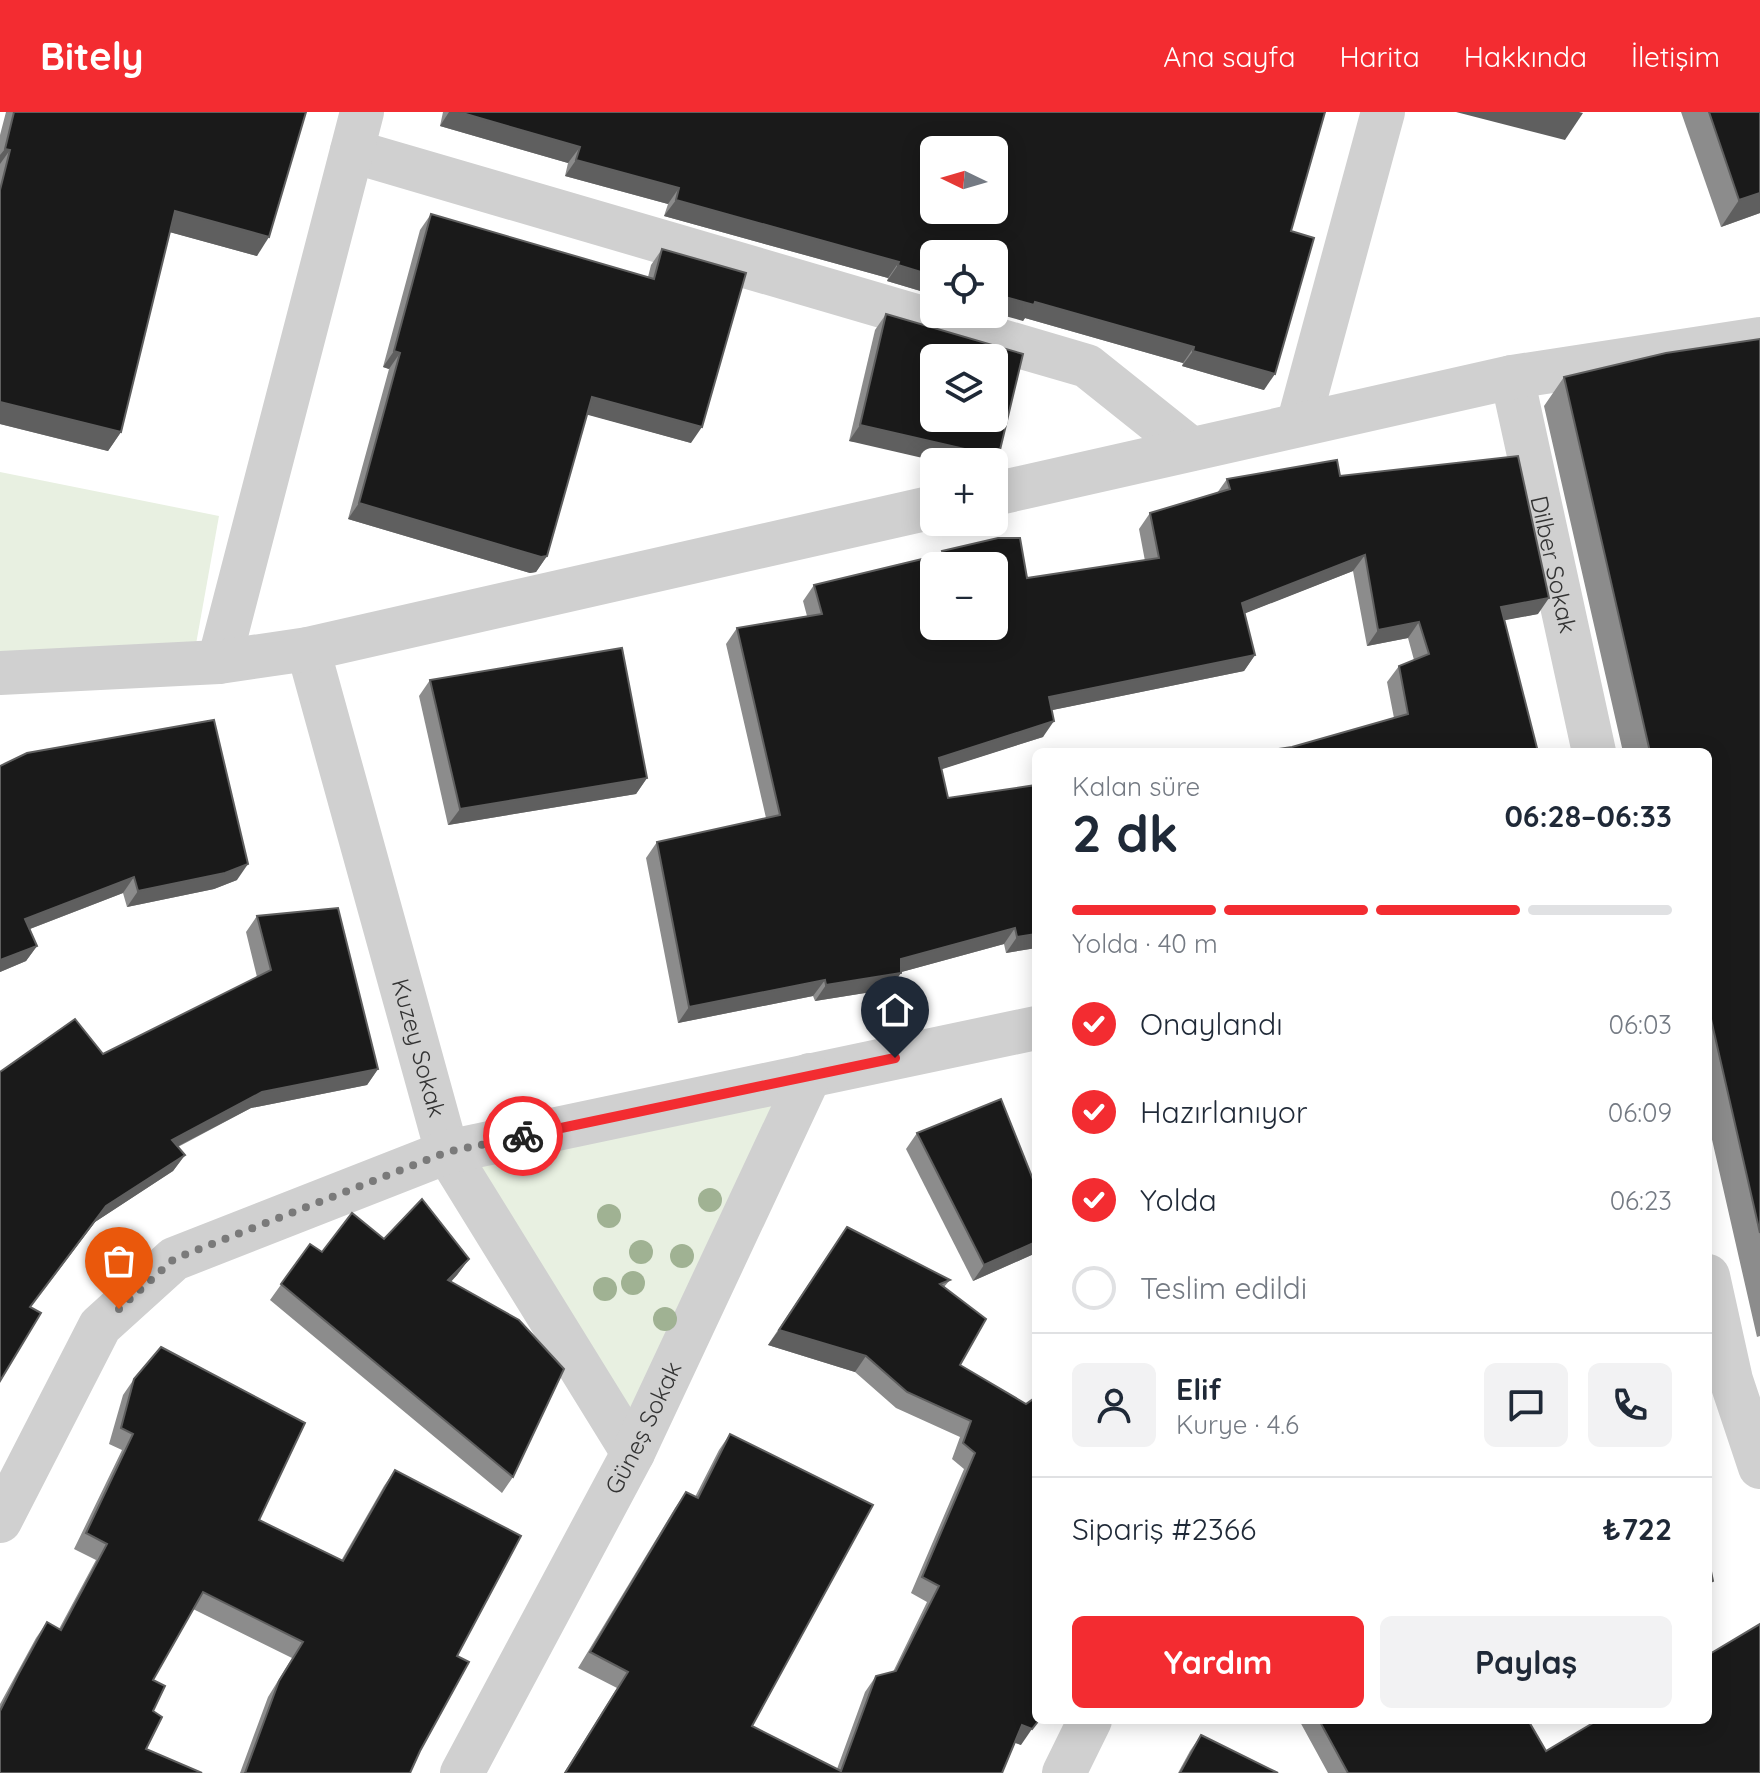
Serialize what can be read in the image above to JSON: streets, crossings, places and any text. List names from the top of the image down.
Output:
{
  "streets": {
    "street": ["Dilber Sokak", "Kuzey Sokak", "Güneş Sokak"]
  },
  "crossings": [
    ["Kuzey Sokak", "Güneş Sokak"]
  ],
  "north": "left",
  "page": {
    "header": "Bitely",
    "nav": [
      "Ana sayfa",
      "Harita",
      "Hakkında",
      "İletişim"
    ],
    "map_buttons": ["+", "−"],
    "heading": ["2 dk", "Kalan süre", "06:28–06:33"],
    "panel": [
      "Elif",
      "Kurye · 4.6",
      "Sipariş #2366",
      "₺722"
    ],
    "bar": "Yolda · 40 m",
    "list": [
      ["Onaylandı", "06:03"],
      ["Hazırlanıyor", "06:09"],
      ["Yolda", "06:23"],
      "Teslim edildi"
    ],
    "buttons": ["Yardım", "Paylaş"]
  }
}
